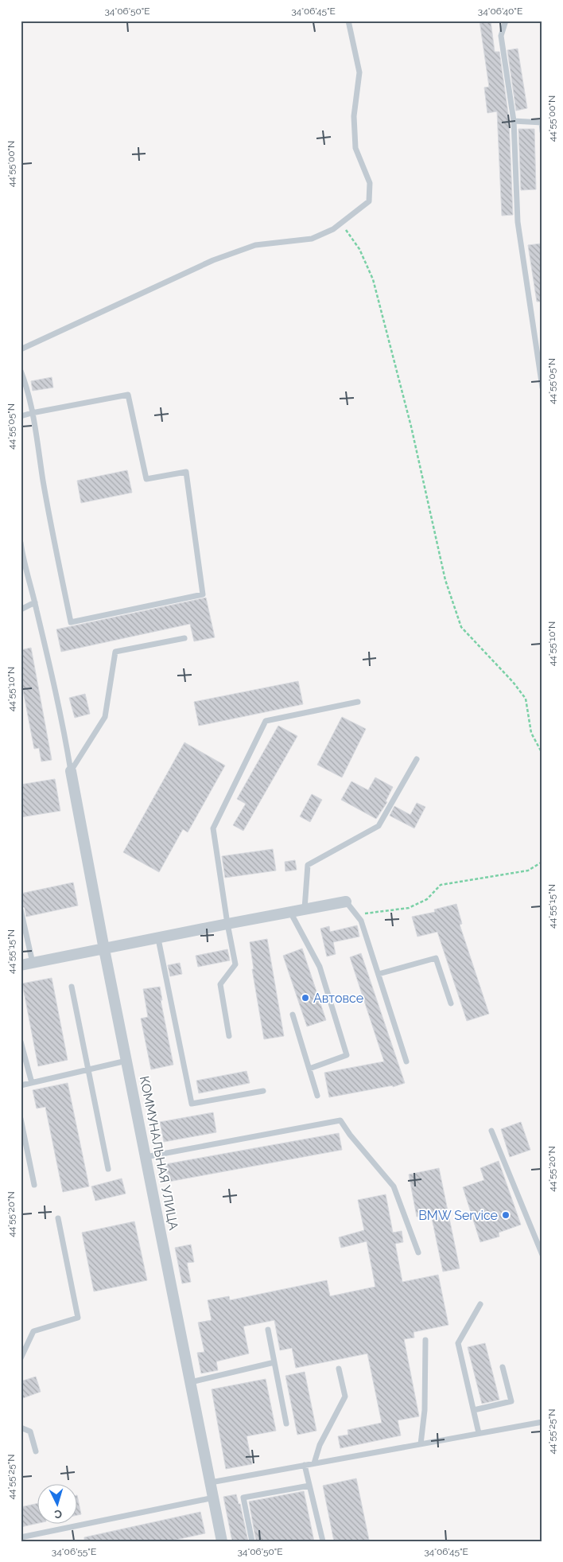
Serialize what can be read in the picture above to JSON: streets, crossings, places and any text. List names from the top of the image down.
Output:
{
  "streets": {
    "street": ["КОММУНАЛЬНАЯ УЛИЦА"]
  },
  "places": ["Автовсе", "BMW Service"],
  "north": "bottom",
  "coordinates": [
    "34°06'50\"E",
    "34°06'45\"E",
    "34°06'40\"E",
    "44°55'00\"N",
    "44°55'05\"N",
    "44°55'10\"N",
    "44°55'15\"N",
    "44°55'20\"N",
    "44°55'25\"N",
    "34°06'55\"E"
  ]
}
